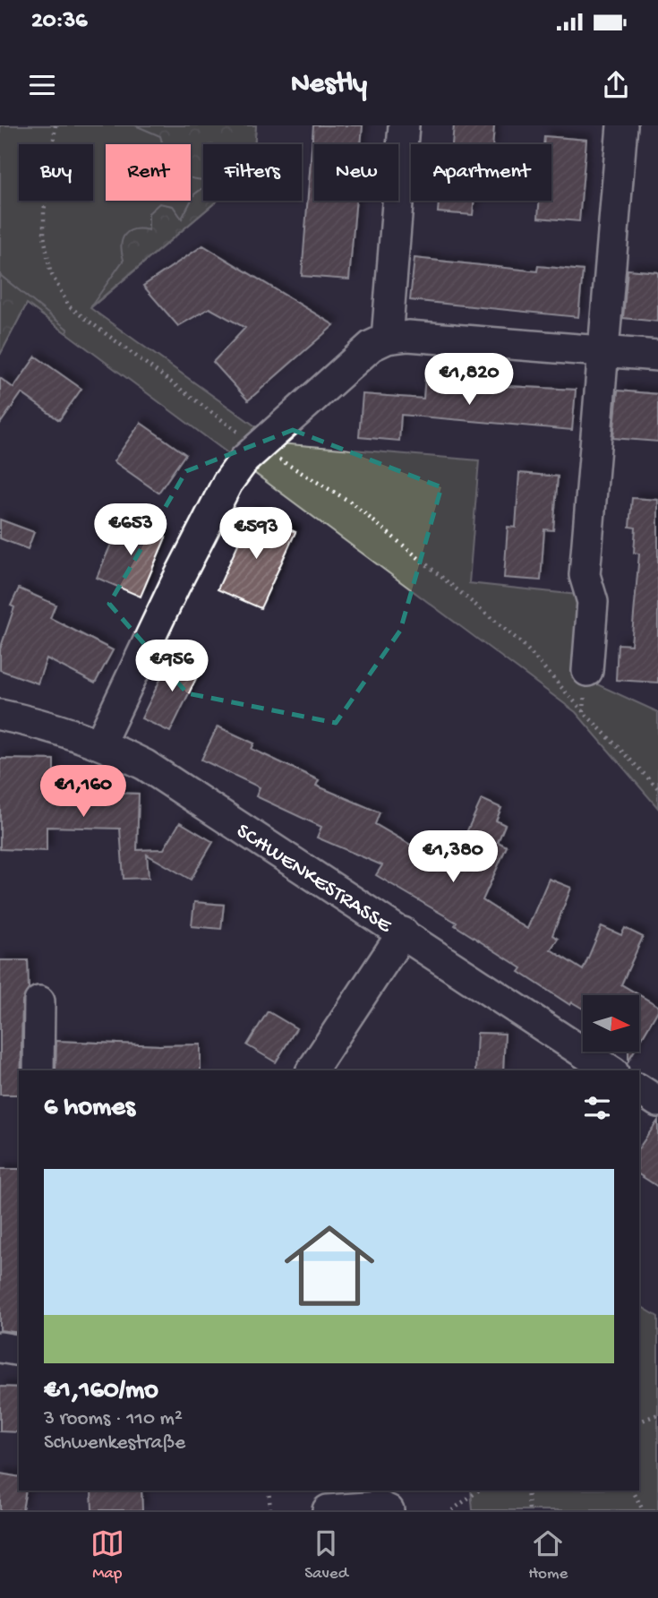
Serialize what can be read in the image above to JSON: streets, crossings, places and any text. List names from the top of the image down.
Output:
{
  "streets": {
    "street": ["SCHWENKESTRASSE"]
  },
  "north": "right",
  "page": {
    "status": "20:36",
    "header": "Nestly",
    "chip": [
      "Buy",
      "Rent",
      "Filters",
      "New",
      "Apartment"
    ],
    "price": [
      "€1,820",
      "€653",
      "€593",
      "€956",
      "€1,160",
      "€1,380"
    ],
    "heading": "6 homes",
    "list": [
      {
        "name": "€1,160/mo",
        "note": "3 rooms · 110 m² · Schwenkestraße"
      }
    ],
    "tabs": ["Map", "Saved", "Home"]
  }
}
